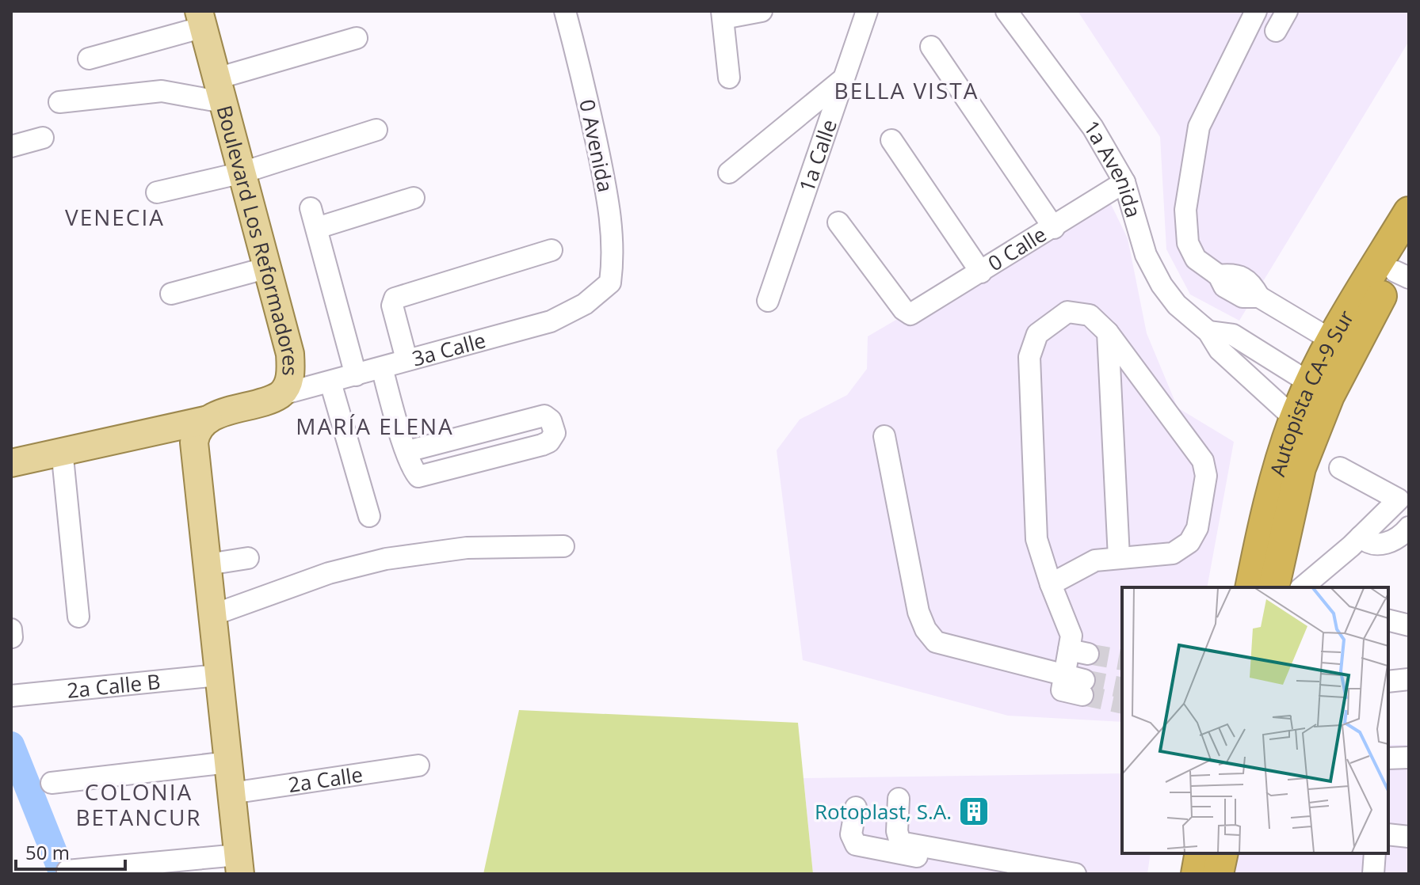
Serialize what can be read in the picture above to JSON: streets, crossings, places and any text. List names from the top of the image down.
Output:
{
  "streets": {
    "highway": ["Autopista CA-9 Sur"],
    "main road": ["Boulevard Los Reformadores"],
    "street": [
      "0 Avenida",
      "1a Calle",
      "1a Avenida",
      "0 Calle",
      "3a Calle",
      "2a Calle B",
      "2a Calle"
    ]
  },
  "crossings": [
    ["0 Avenida", "3a Calle"],
    ["1a Avenida", "0 Calle"],
    ["1a Avenida", "Autopista CA-9 Sur"],
    ["Boulevard Los Reformadores", "3a Calle"]
  ],
  "districts": [
    "BELLA VISTA",
    "VENECIA",
    "MARÍA ELENA",
    "COLONIA BETANCUR"
  ],
  "places": {
    "building": ["Rotoplast, S.A."]
  },
  "scale_bar": "50 m"
}
